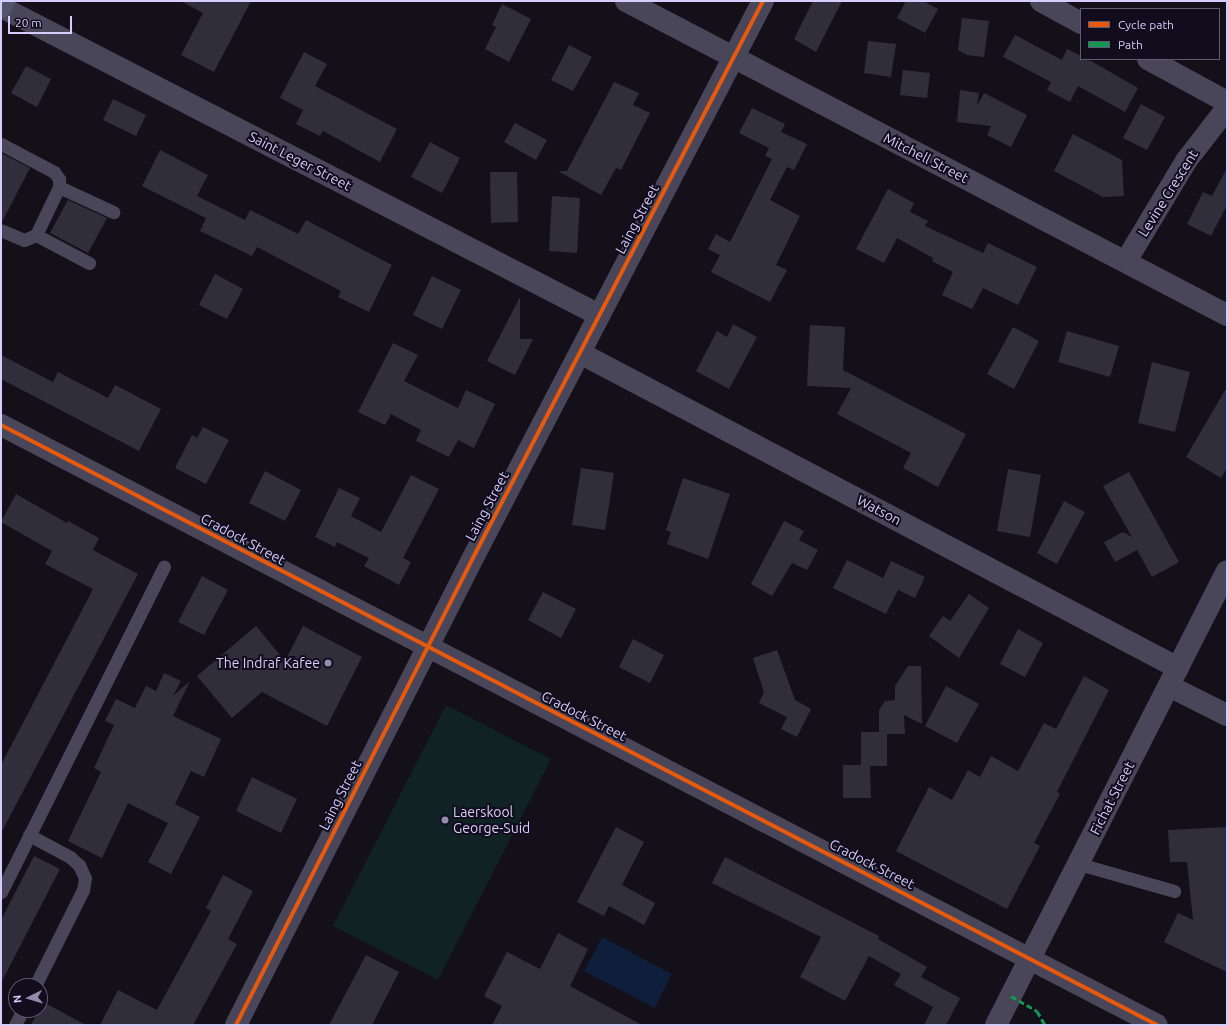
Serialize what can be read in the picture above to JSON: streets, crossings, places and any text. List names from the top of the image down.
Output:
{
  "streets": {
    "street": [
      "Mitchell Street",
      "Saint Leger Street",
      "Levine Crescent",
      "Laing Street",
      "Watson",
      "Cradock Street",
      "Fichat Street"
    ]
  },
  "crossings": [
    ["Mitchell Street", "Levine Crescent"],
    ["Mitchell Street", "Laing Street"],
    ["Saint Leger Street", "Laing Street"],
    ["Laing Street", "Watson"],
    ["Laing Street", "Cradock Street"],
    ["Watson", "Fichat Street"],
    ["Cradock Street", "Fichat Street"]
  ],
  "places": ["The Indraf Kafee", "Laerskool George-Suid"],
  "legend": ["Cycle path", "Path"],
  "scale_bar": "20 m",
  "north": "left"
}
